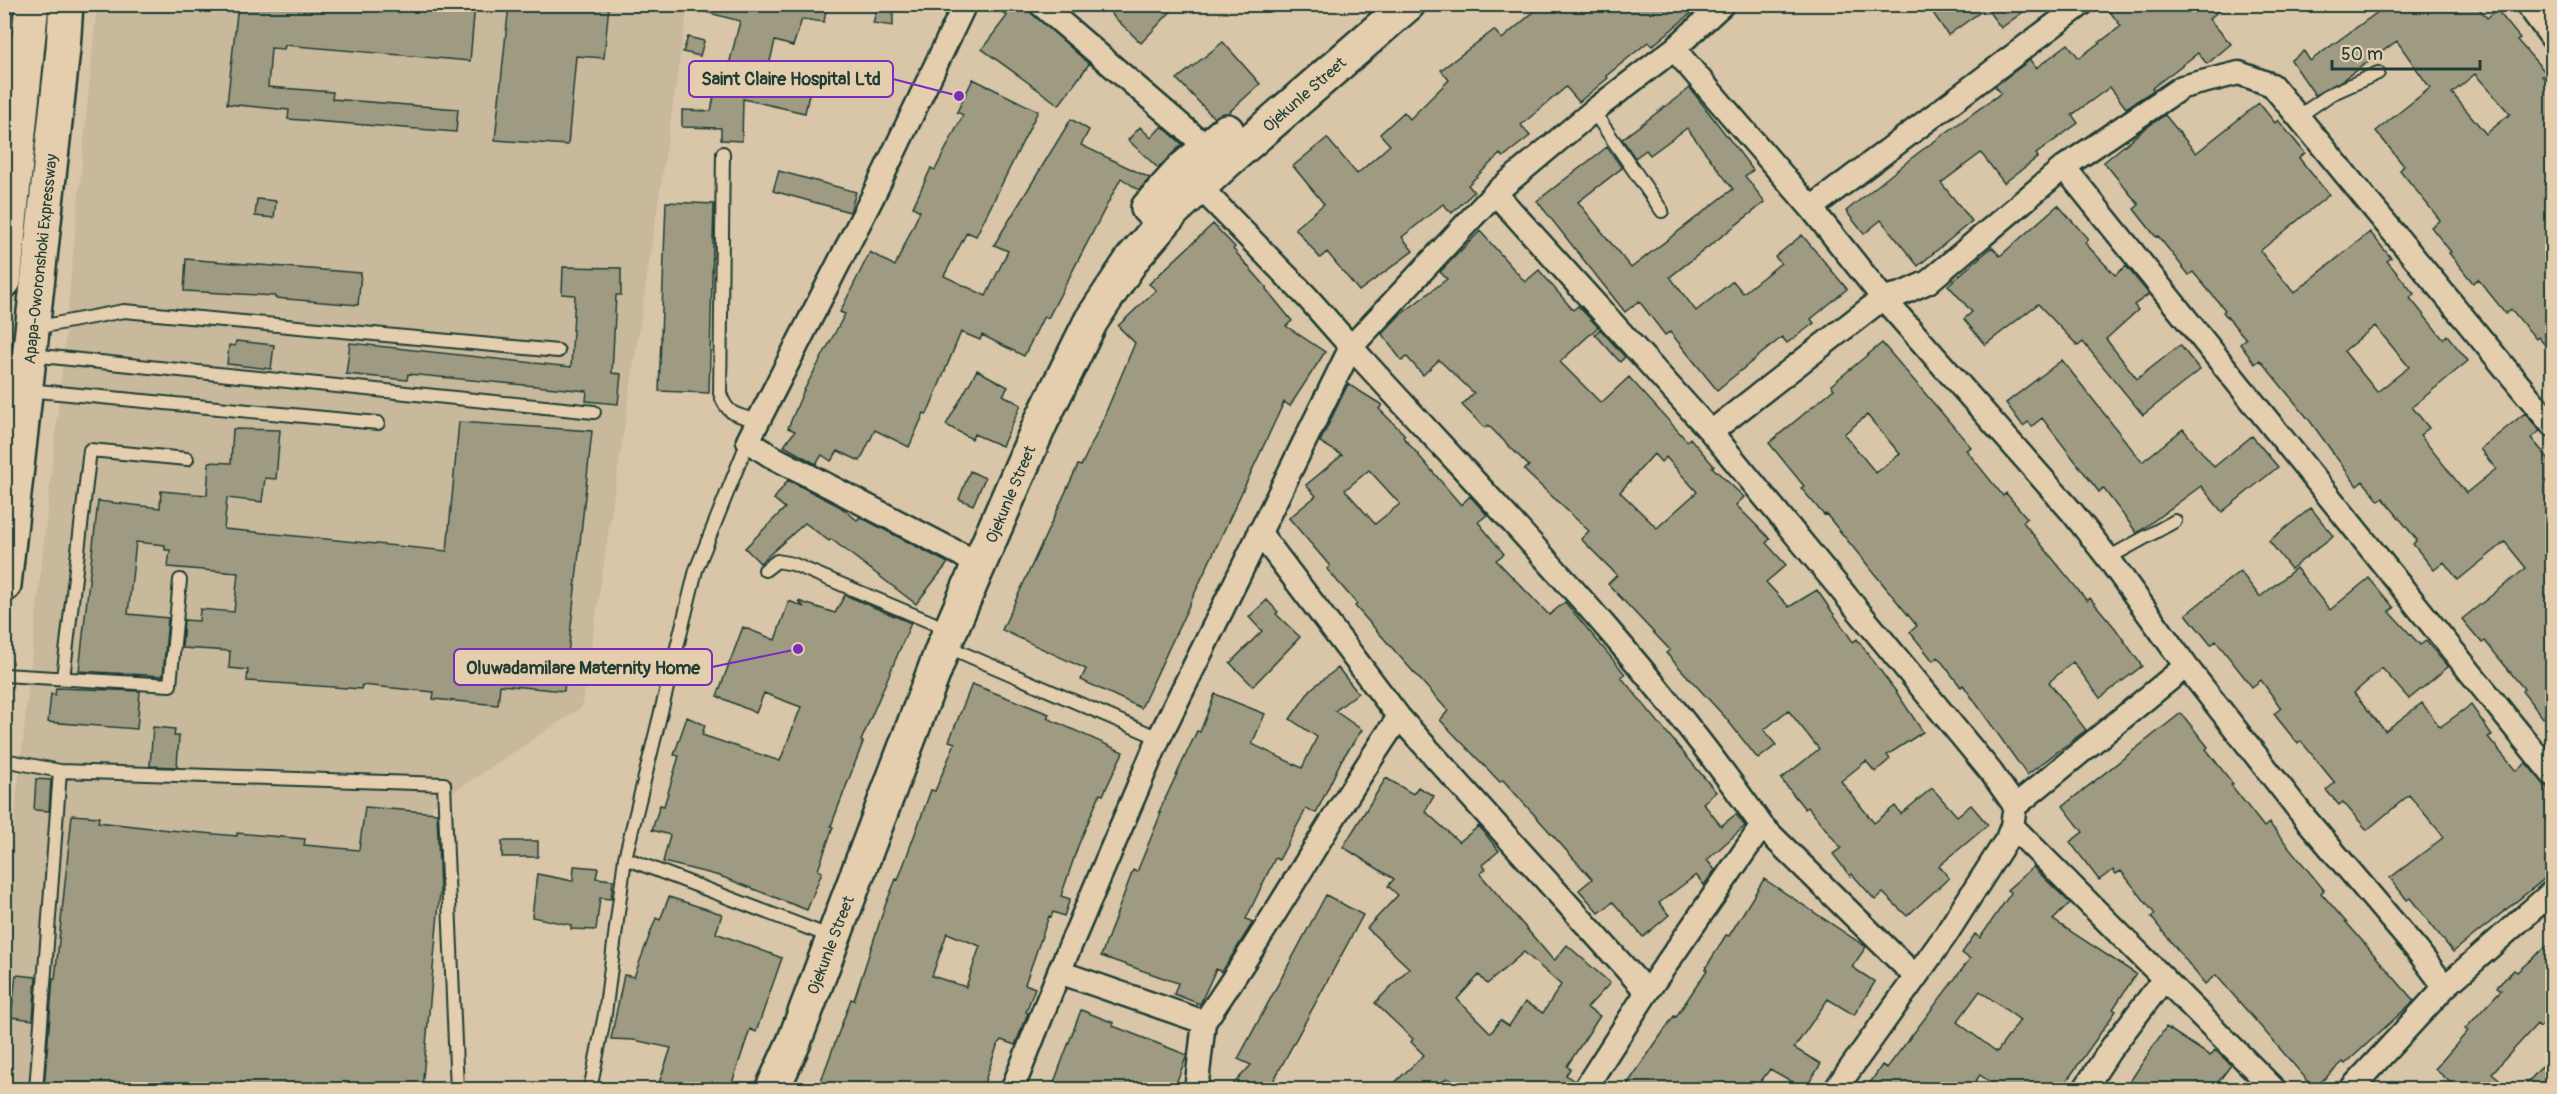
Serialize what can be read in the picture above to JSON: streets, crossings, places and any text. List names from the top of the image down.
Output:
{
  "streets": {
    "main road": ["Ojekunle Street", "Apapa-Oworonshoki Expressway"]
  },
  "places": ["Saint Claire Hospital Ltd", "Oluwadamilare Maternity Home"],
  "scale_bar": "50 m"
}
